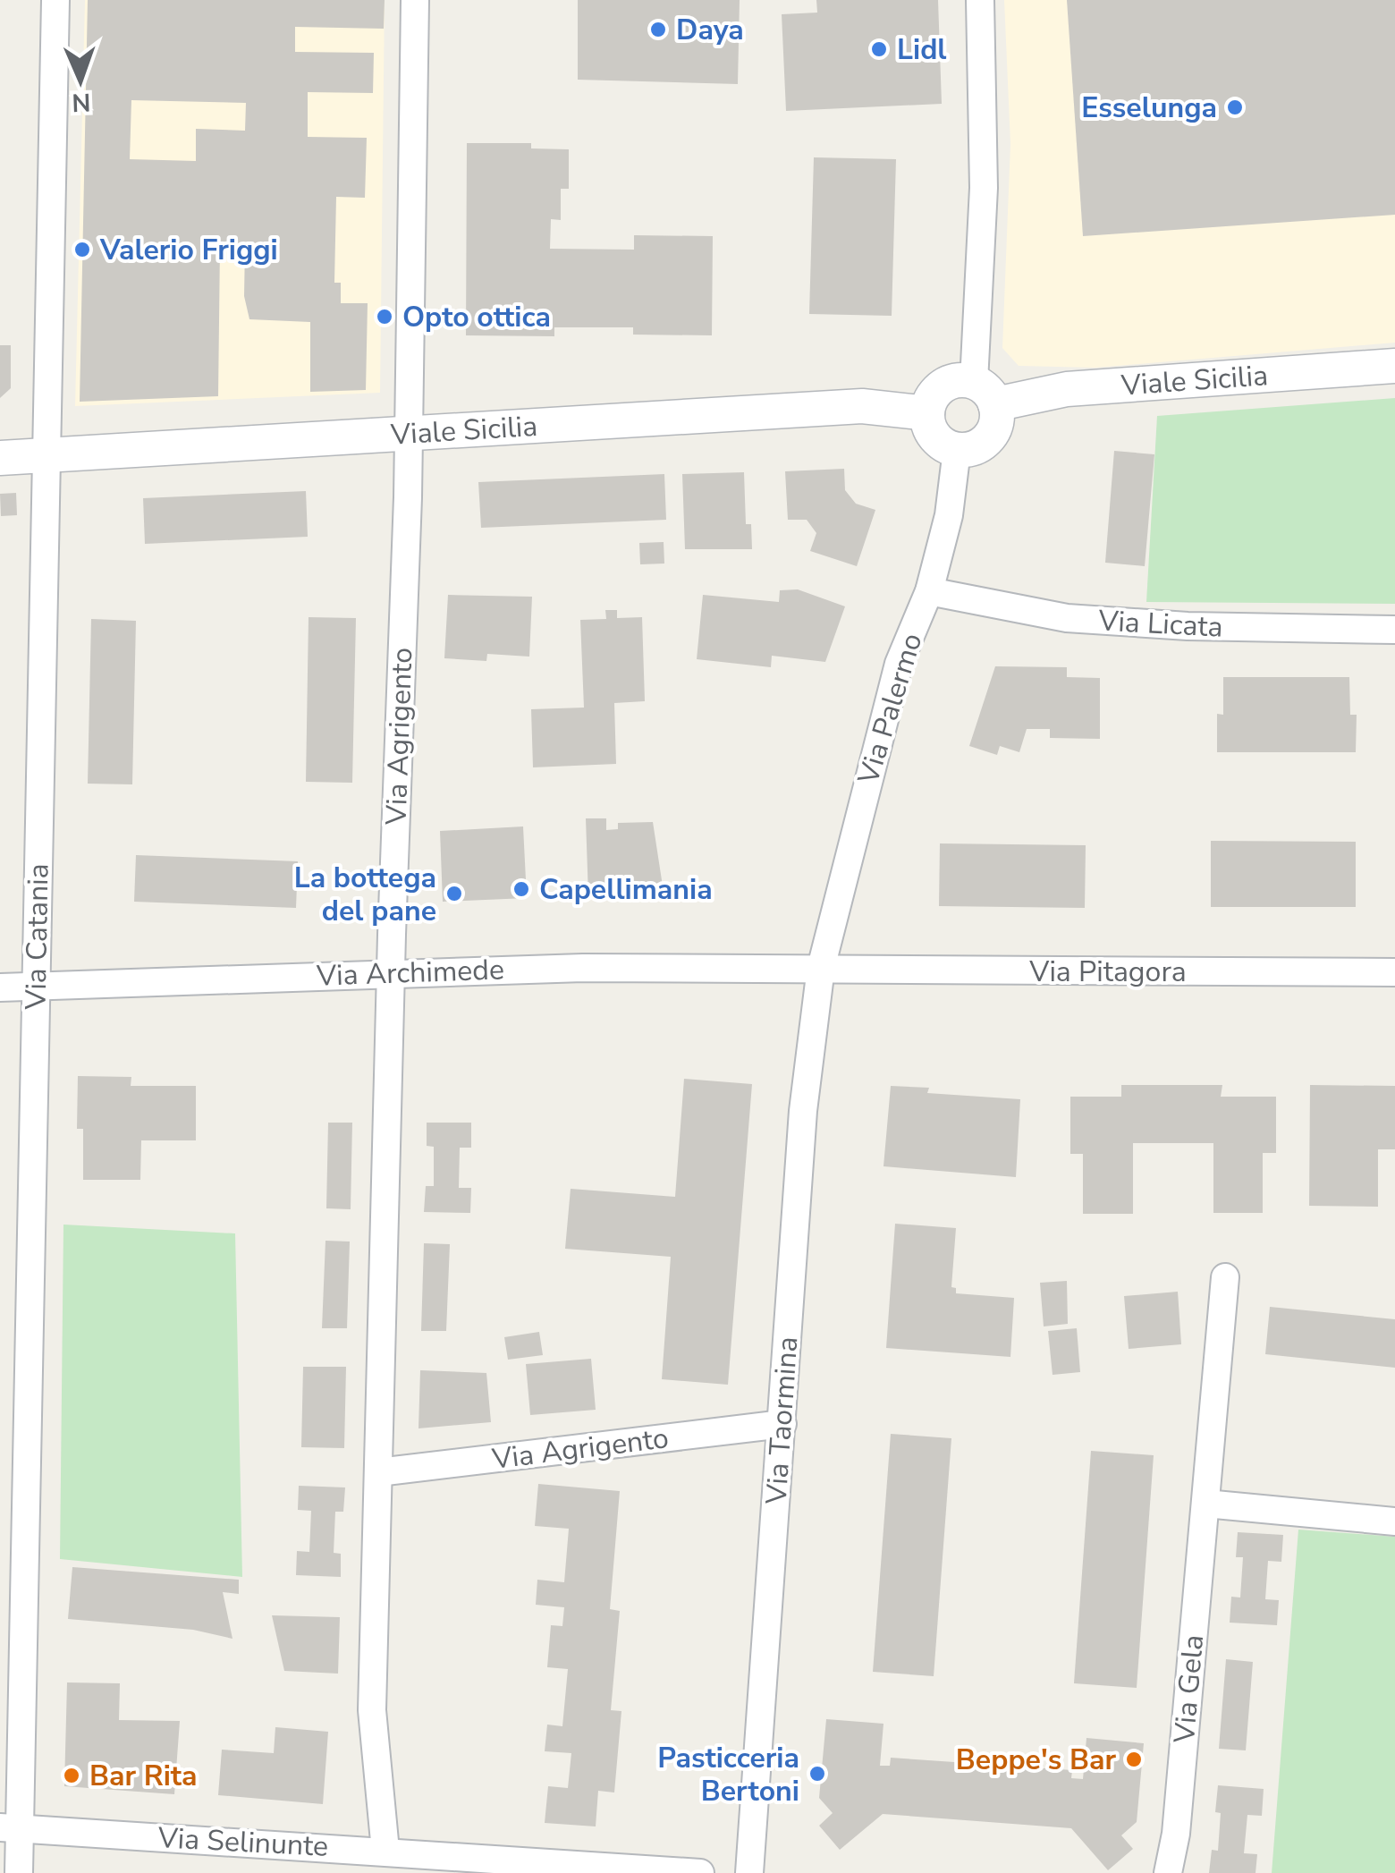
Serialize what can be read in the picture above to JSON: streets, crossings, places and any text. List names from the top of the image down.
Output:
{
  "streets": {
    "street": [
      "Viale Sicilia",
      "Via Licata",
      "Via Palermo",
      "Via Agrigento",
      "Via Catania",
      "Via Pitagora",
      "Via Archimede",
      "Via Taormina",
      "Via Gela",
      "Via Selinunte"
    ]
  },
  "crossings": [
    ["Viale Sicilia", "Via Palermo"],
    ["Viale Sicilia", "Via Agrigento"],
    ["Viale Sicilia", "Via Catania"],
    ["Via Licata", "Via Palermo"],
    ["Via Palermo", "Via Pitagora"],
    ["Via Palermo", "Via Archimede"],
    ["Via Palermo", "Via Taormina"],
    ["Via Agrigento", "Via Archimede"],
    ["Via Agrigento", "Via Taormina"],
    ["Via Agrigento", "Via Selinunte"],
    ["Via Catania", "Via Archimede"],
    ["Via Catania", "Via Selinunte"],
    ["Via Pitagora", "Via Archimede"],
    ["Via Pitagora", "Via Taormina"],
    ["Via Archimede", "Via Taormina"]
  ],
  "places": [
    "Daya",
    "Lidl",
    "Esselunga",
    "Valerio Friggi",
    "Opto ottica",
    "Capellimania",
    "La bottega del pane",
    "Beppe's Bar",
    "Pasticceria Bertoni",
    "Bar Rita"
  ],
  "north": "bottom"
}
